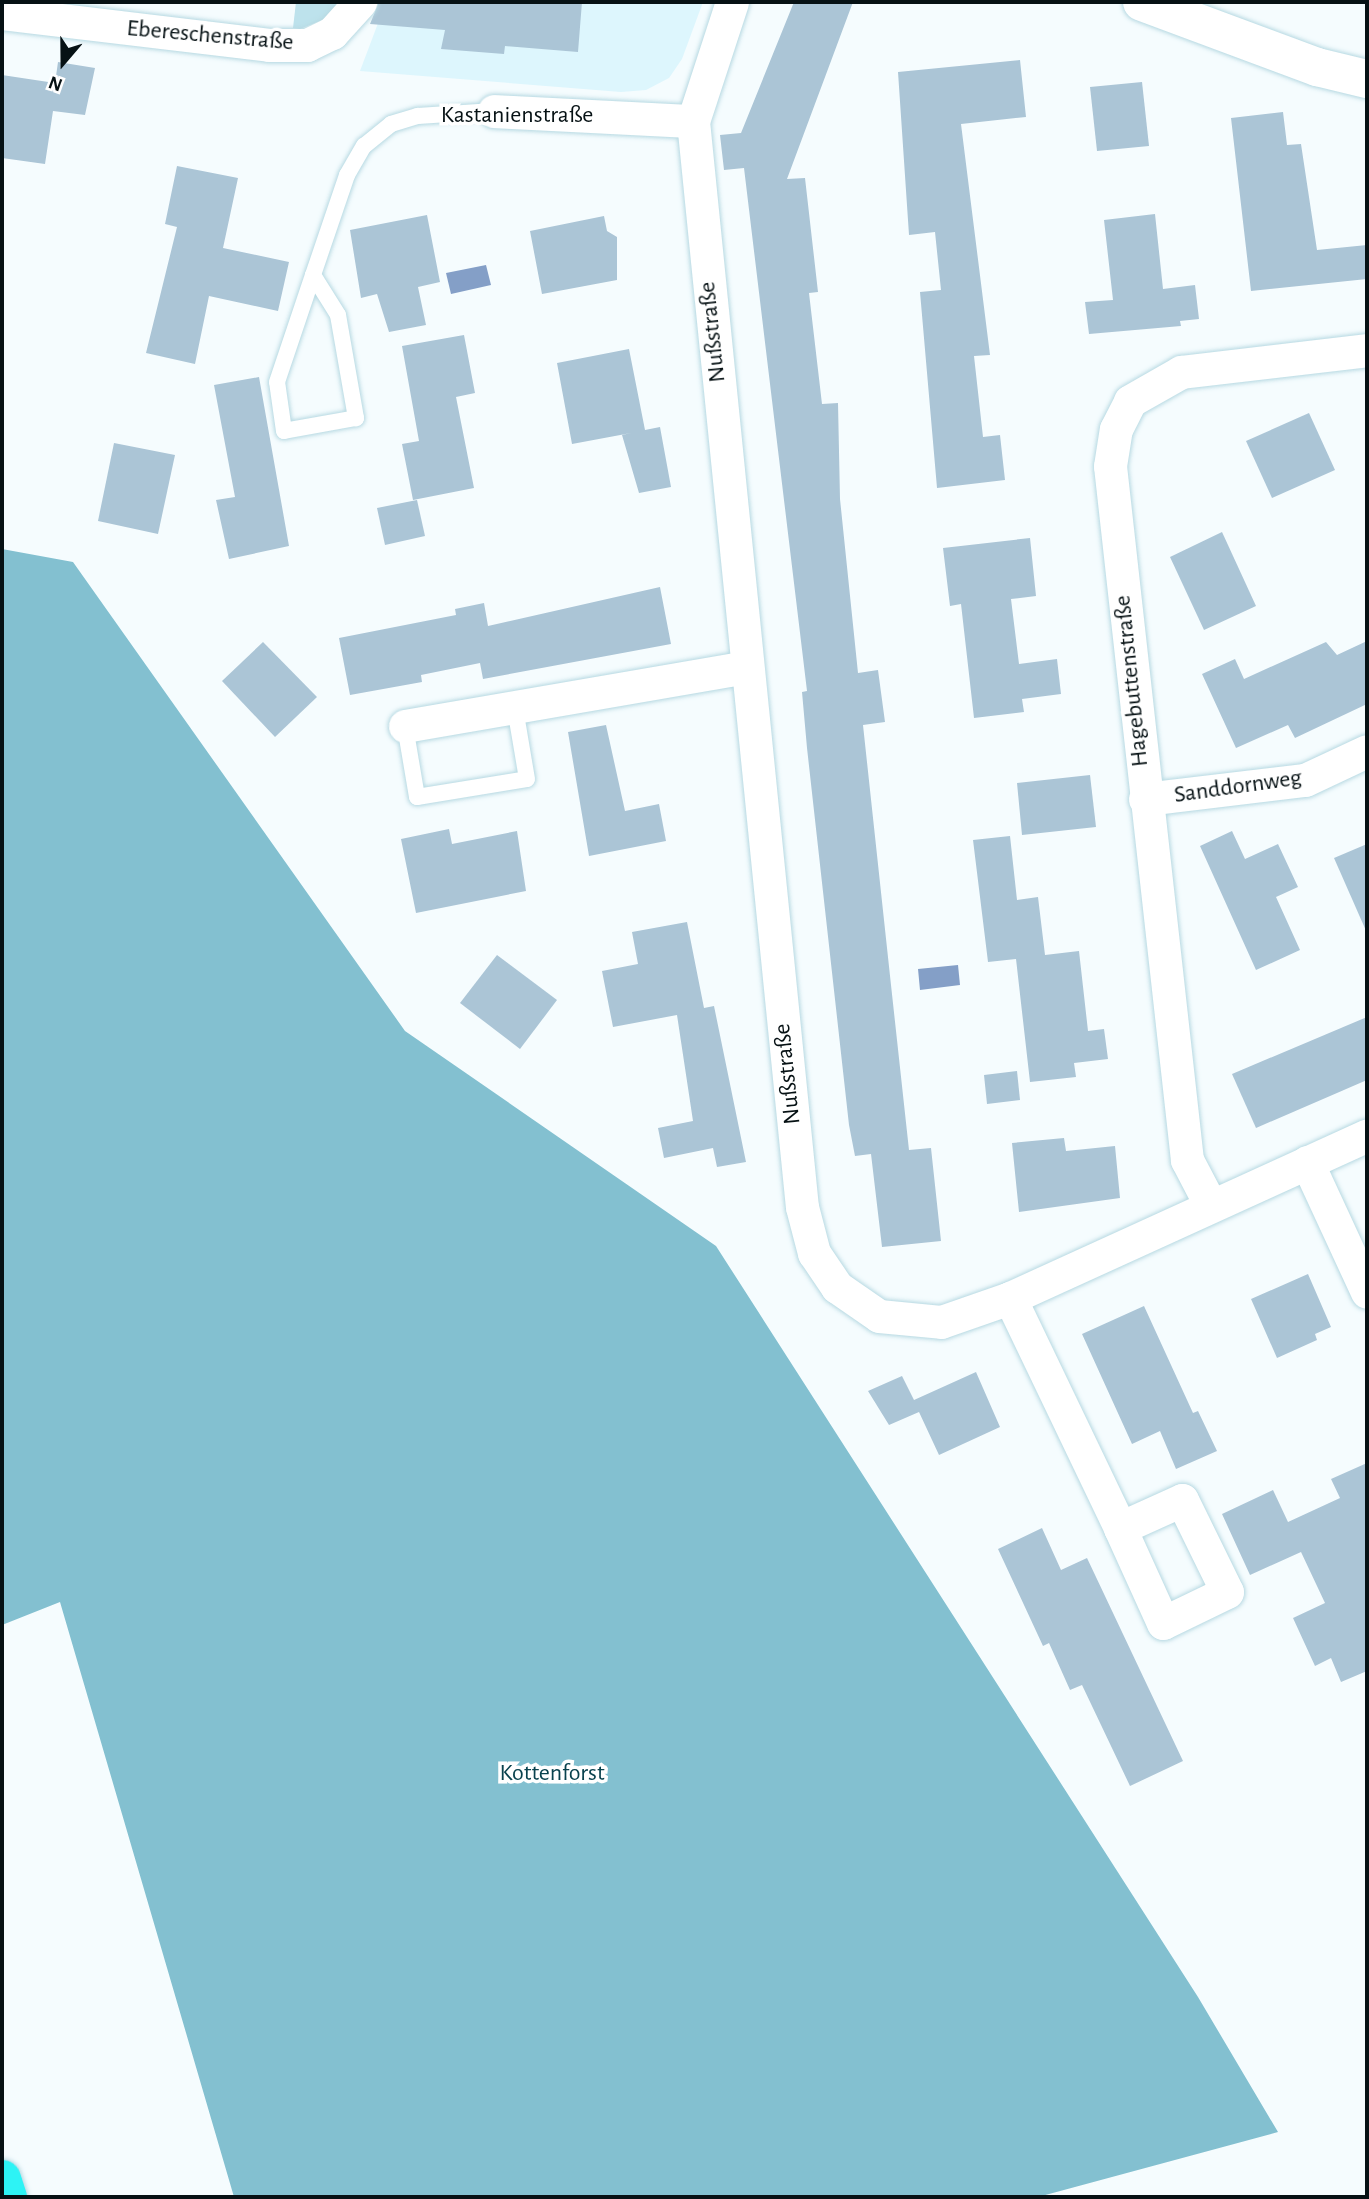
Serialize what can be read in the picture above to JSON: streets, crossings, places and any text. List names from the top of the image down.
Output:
{
  "streets": {
    "street": [
      "Ebereschenstraße",
      "Kastanienstraße",
      "Nußstraße",
      "Hagebuttenstraße",
      "Sanddornweg"
    ]
  },
  "crossings": [
    ["Kastanienstraße", "Nußstraße"],
    ["Nußstraße", "Hagebuttenstraße"],
    ["Hagebuttenstraße", "Sanddornweg"]
  ],
  "parks": ["Kottenforst"],
  "north": "bottom"
}
